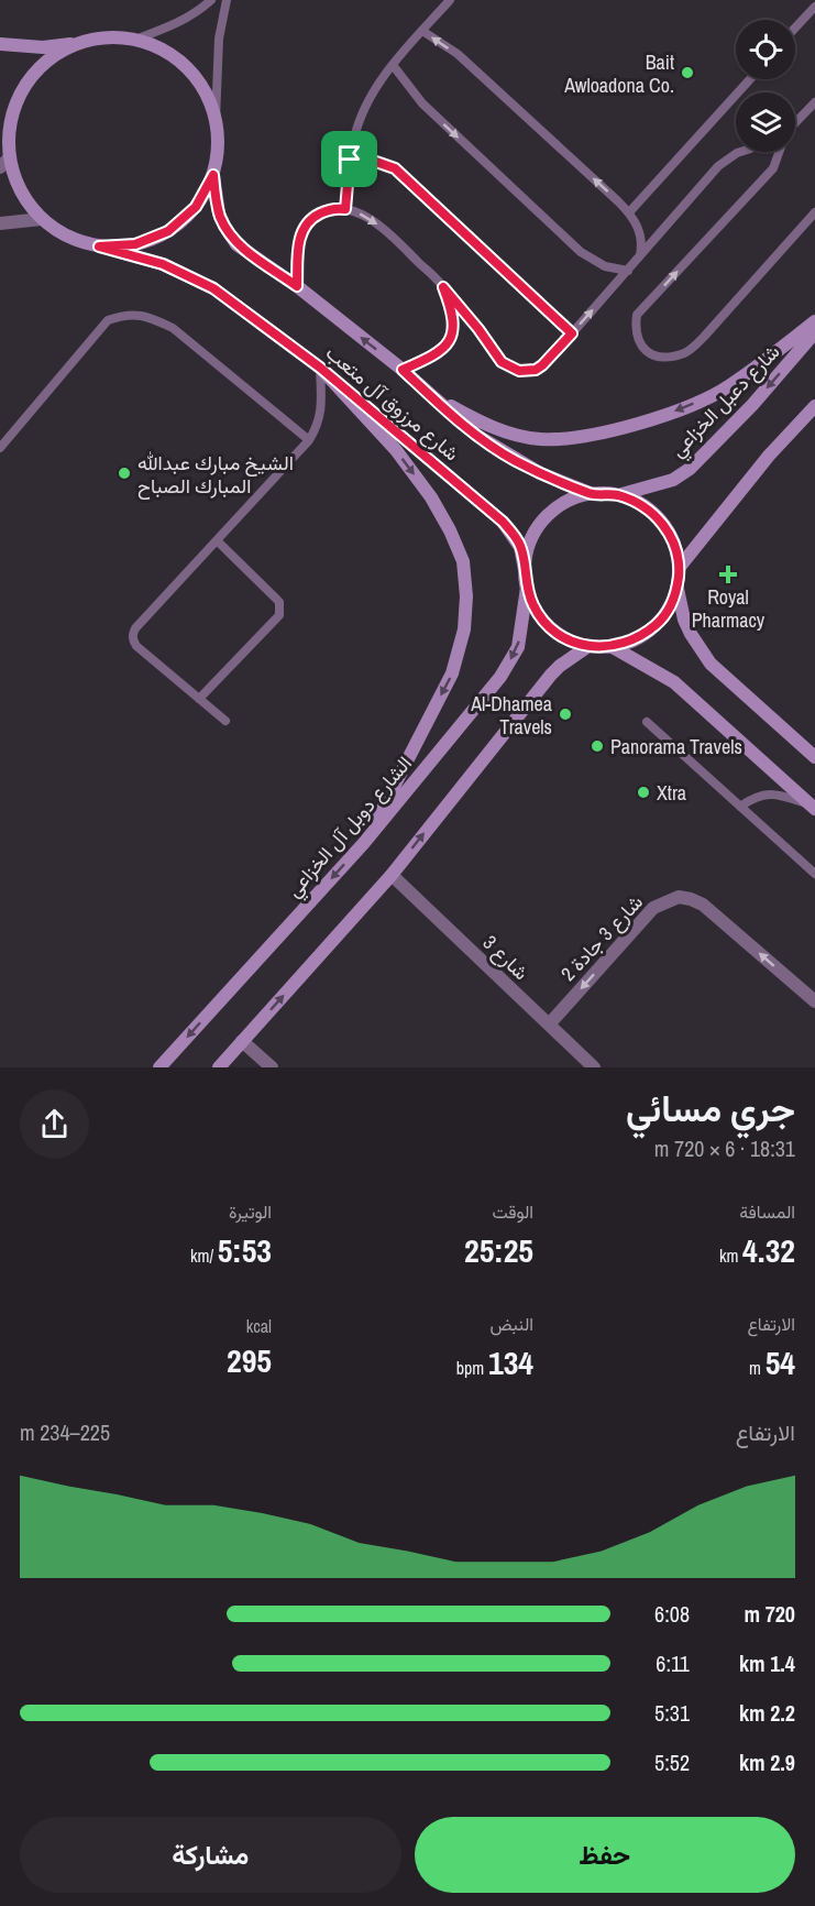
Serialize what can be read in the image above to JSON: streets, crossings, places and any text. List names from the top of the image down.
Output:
{
  "streets": {
    "main road": ["شارع دعبل الخزاعي", "شارع مرزوق آل متعب", "الشارع دوبل آل الخزاعي"],
    "street": ["شارع 3 جادة 2", "شارع 3"]
  },
  "crossings": [
    ["شارع دعبل الخزاعي", "شارع مرزوق آل متعب"],
    ["شارع دعبل الخزاعي", "الشارع دوبل آل الخزاعي"],
    ["شارع مرزوق آل متعب", "الشارع دوبل آل الخزاعي"],
    ["شارع 3 جادة 2", "شارع 3"]
  ],
  "places": {
    "other": [
      "Bait Awloadona Co.",
      "الشيخ مبارك عبدالله المبارك الصباح",
      "Al-Dhamea Travels",
      "Panorama Travels",
      "Xtra"
    ],
    "health": ["Royal Pharmacy"]
  },
  "page": {
    "heading": ["جري مسائي", "18:31 · 6 × 720 m"],
    "stats": [
      ["المسافة", "4.32 km"],
      ["الوقت", "25:25"],
      ["الوتيرة", "5:53 /km"],
      ["الارتفاع", "54 m"],
      ["النبض", "134 bpm"],
      ["kcal", "295"]
    ],
    "chart": ["الارتفاع", "225–234 m"],
    "list": [
      {
        "name": "720 m",
        "note": "6:08"
      },
      {
        "name": "1.4 km",
        "note": "6:11"
      },
      {
        "name": "2.2 km",
        "note": "5:31"
      },
      {
        "name": "2.9 km",
        "note": "5:52"
      }
    ],
    "buttons": ["حفظ", "مشاركة"]
  }
}
